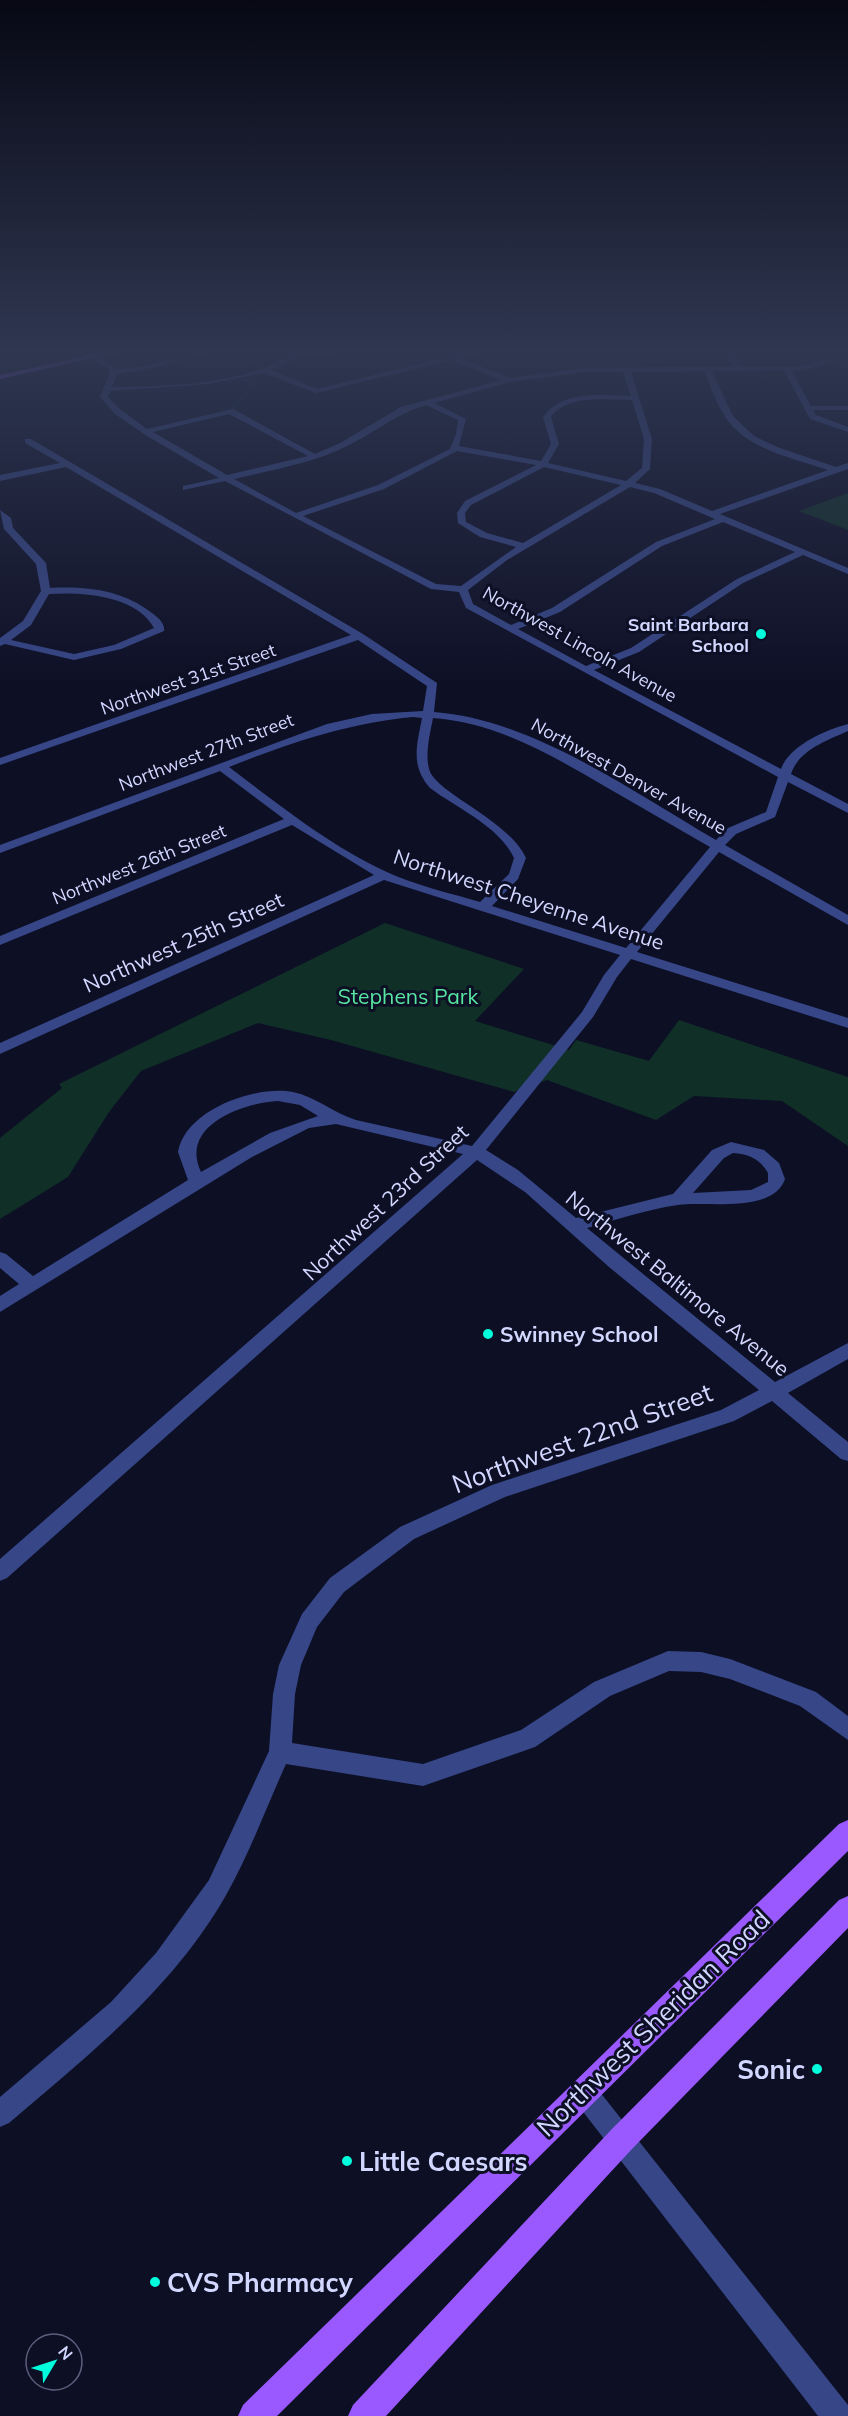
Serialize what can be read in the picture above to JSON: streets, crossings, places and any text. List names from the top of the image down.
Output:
{
  "streets": {
    "main road": ["Northwest Sheridan Road"],
    "street": [
      "Northwest Lincoln Avenue",
      "Northwest 31st Street",
      "Northwest 27th Street",
      "Northwest Denver Avenue",
      "Northwest 26th Street",
      "Northwest Cheyenne Avenue",
      "Northwest 25th Street",
      "Northwest 23rd Street",
      "Northwest Baltimore Avenue",
      "Northwest 22nd Street"
    ]
  },
  "crossings": [
    ["Northwest Lincoln Avenue", "Northwest 23rd Street"],
    ["Northwest 27th Street", "Northwest Denver Avenue"],
    ["Northwest 27th Street", "Northwest Cheyenne Avenue"],
    ["Northwest Denver Avenue", "Northwest 23rd Street"],
    ["Northwest 26th Street", "Northwest Cheyenne Avenue"],
    ["Northwest Cheyenne Avenue", "Northwest 25th Street"],
    ["Northwest Cheyenne Avenue", "Northwest 23rd Street"],
    ["Northwest 23rd Street", "Northwest Baltimore Avenue"],
    ["Northwest Baltimore Avenue", "Northwest 22nd Street"]
  ],
  "parks": ["Stephens Park"],
  "places": [
    "Saint Barbara School",
    "Swinney School",
    "Sonic",
    "Little Caesars",
    "CVS Pharmacy"
  ],
  "north": "top right"
}
